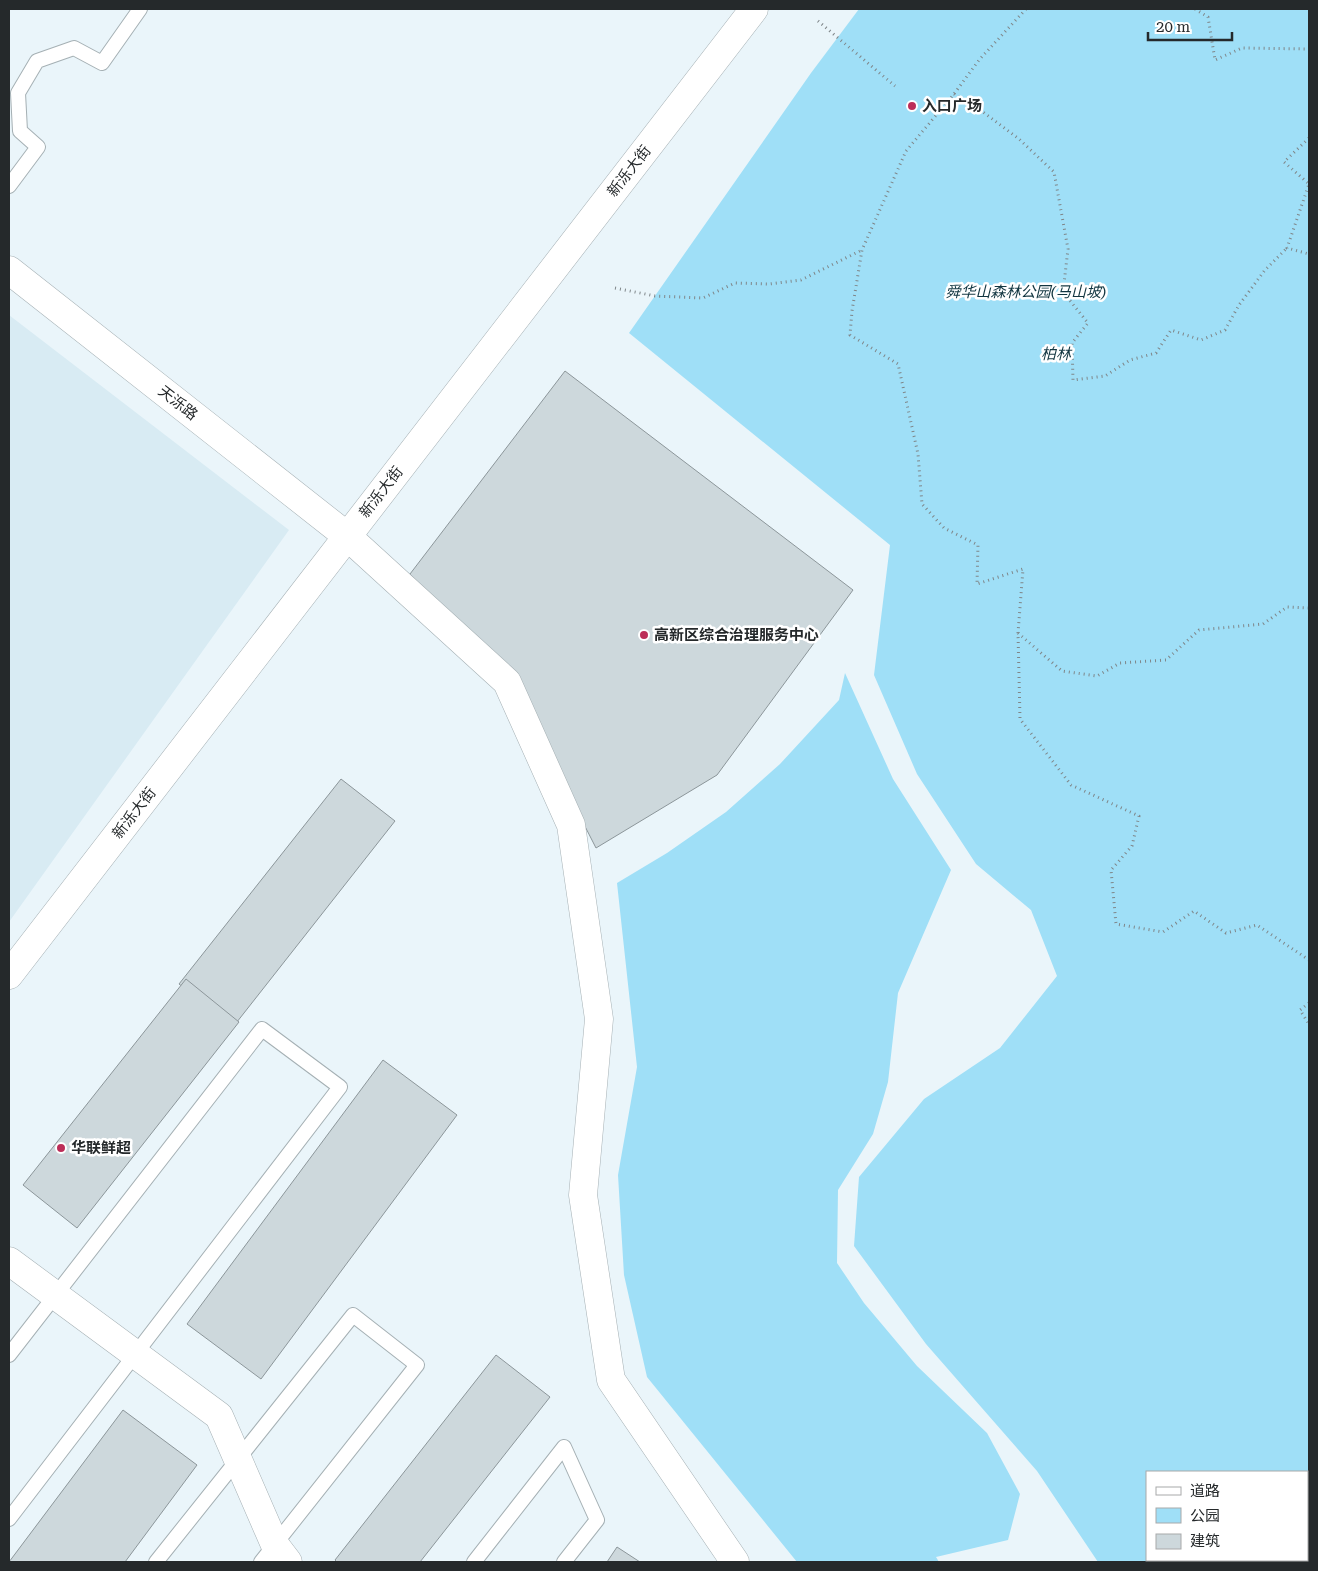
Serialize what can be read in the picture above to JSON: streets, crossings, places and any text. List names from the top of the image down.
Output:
{
  "streets": {
    "street": ["新泺大街", "天泺路"]
  },
  "crossings": [
    ["新泺大街", "天泺路"]
  ],
  "parks": ["舜华山森林公园(马山坡)", "柏林"],
  "places": ["入口广场", "高新区综合治理服务中心", "华联鲜超"],
  "legend": ["道路", "公园", "建筑"],
  "scale_bar": "20 m"
}
